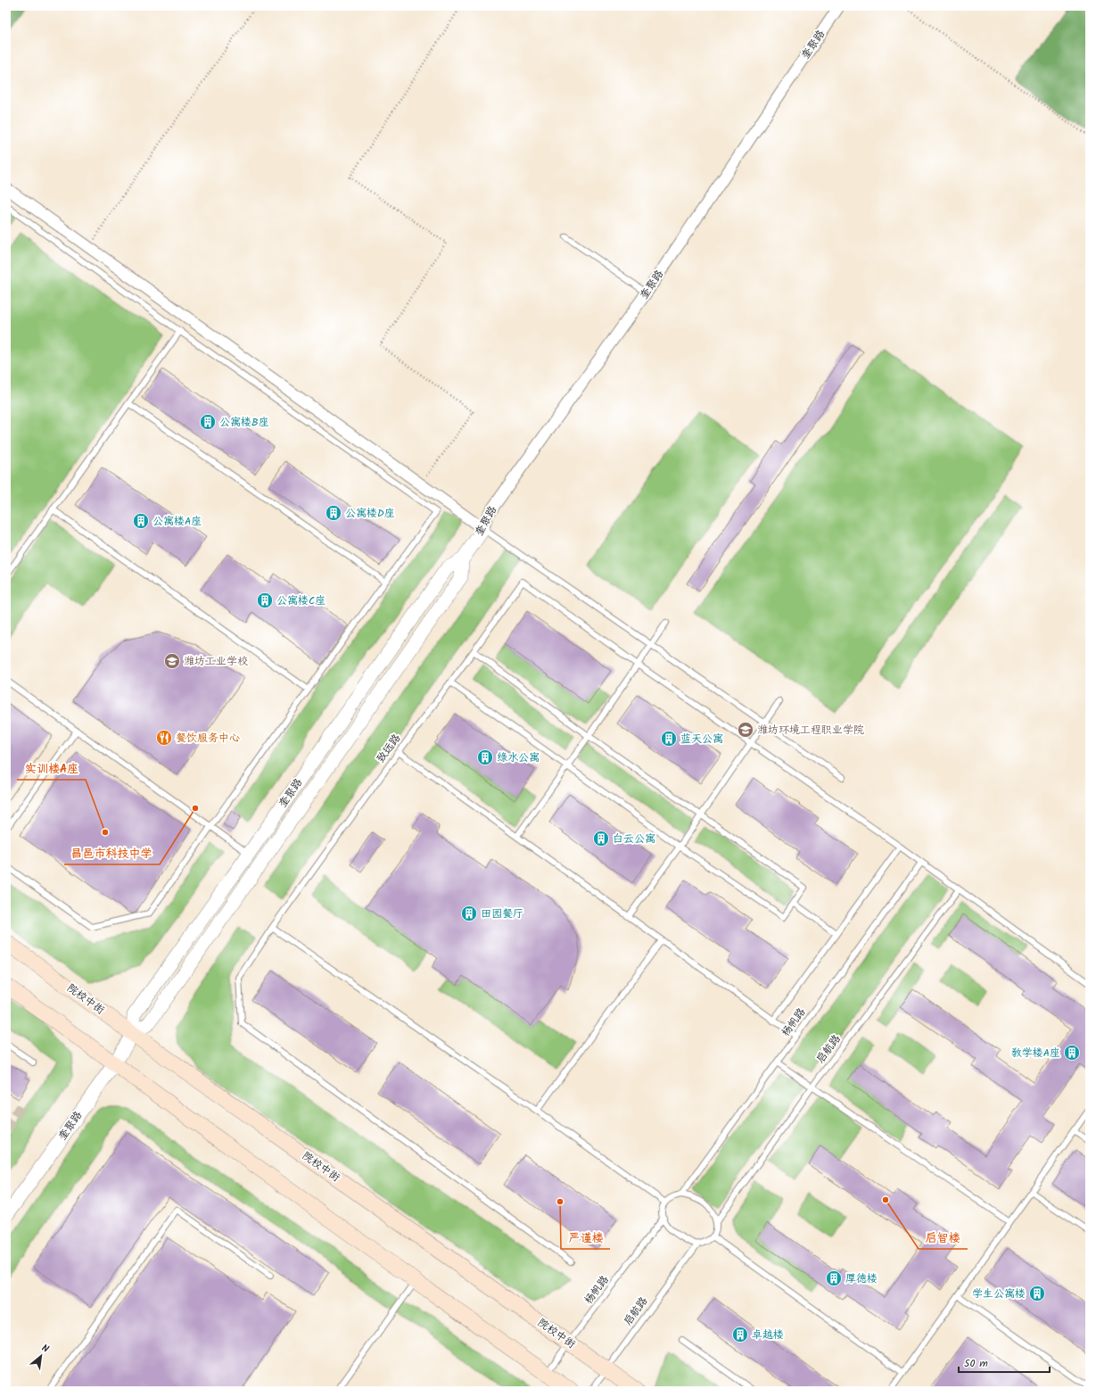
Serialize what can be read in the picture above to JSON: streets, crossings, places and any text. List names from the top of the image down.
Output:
{
  "streets": {
    "main road": ["院校中街"],
    "street": ["奎聚路"],
    "lane": ["致远路", "杨帆路", "启航路"]
  },
  "crossings": [
    ["奎聚路", "院校中街"],
    ["院校中街", "杨帆路"],
    ["院校中街", "启航路"],
    ["杨帆路", "启航路"]
  ],
  "places": {
    "building": [
      "公寓楼B座",
      "公寓楼D座",
      "公寓楼A座",
      "公寓楼C座",
      "蓝天公寓",
      "绿水公寓",
      "白云公寓",
      "田园餐厅",
      "教学楼A座",
      "厚德楼",
      "学生公寓楼",
      "卓越楼"
    ],
    "school or university": ["潍坊工业学校", "潍坊环境工程职业学院"],
    "restaurant": ["餐饮服务中心"],
    "other": [
      "昌邑市科技中学",
      "实训楼A座",
      "启智楼",
      "严谨楼"
    ]
  },
  "scale_bar": "50 m",
  "north": "top right"
}
